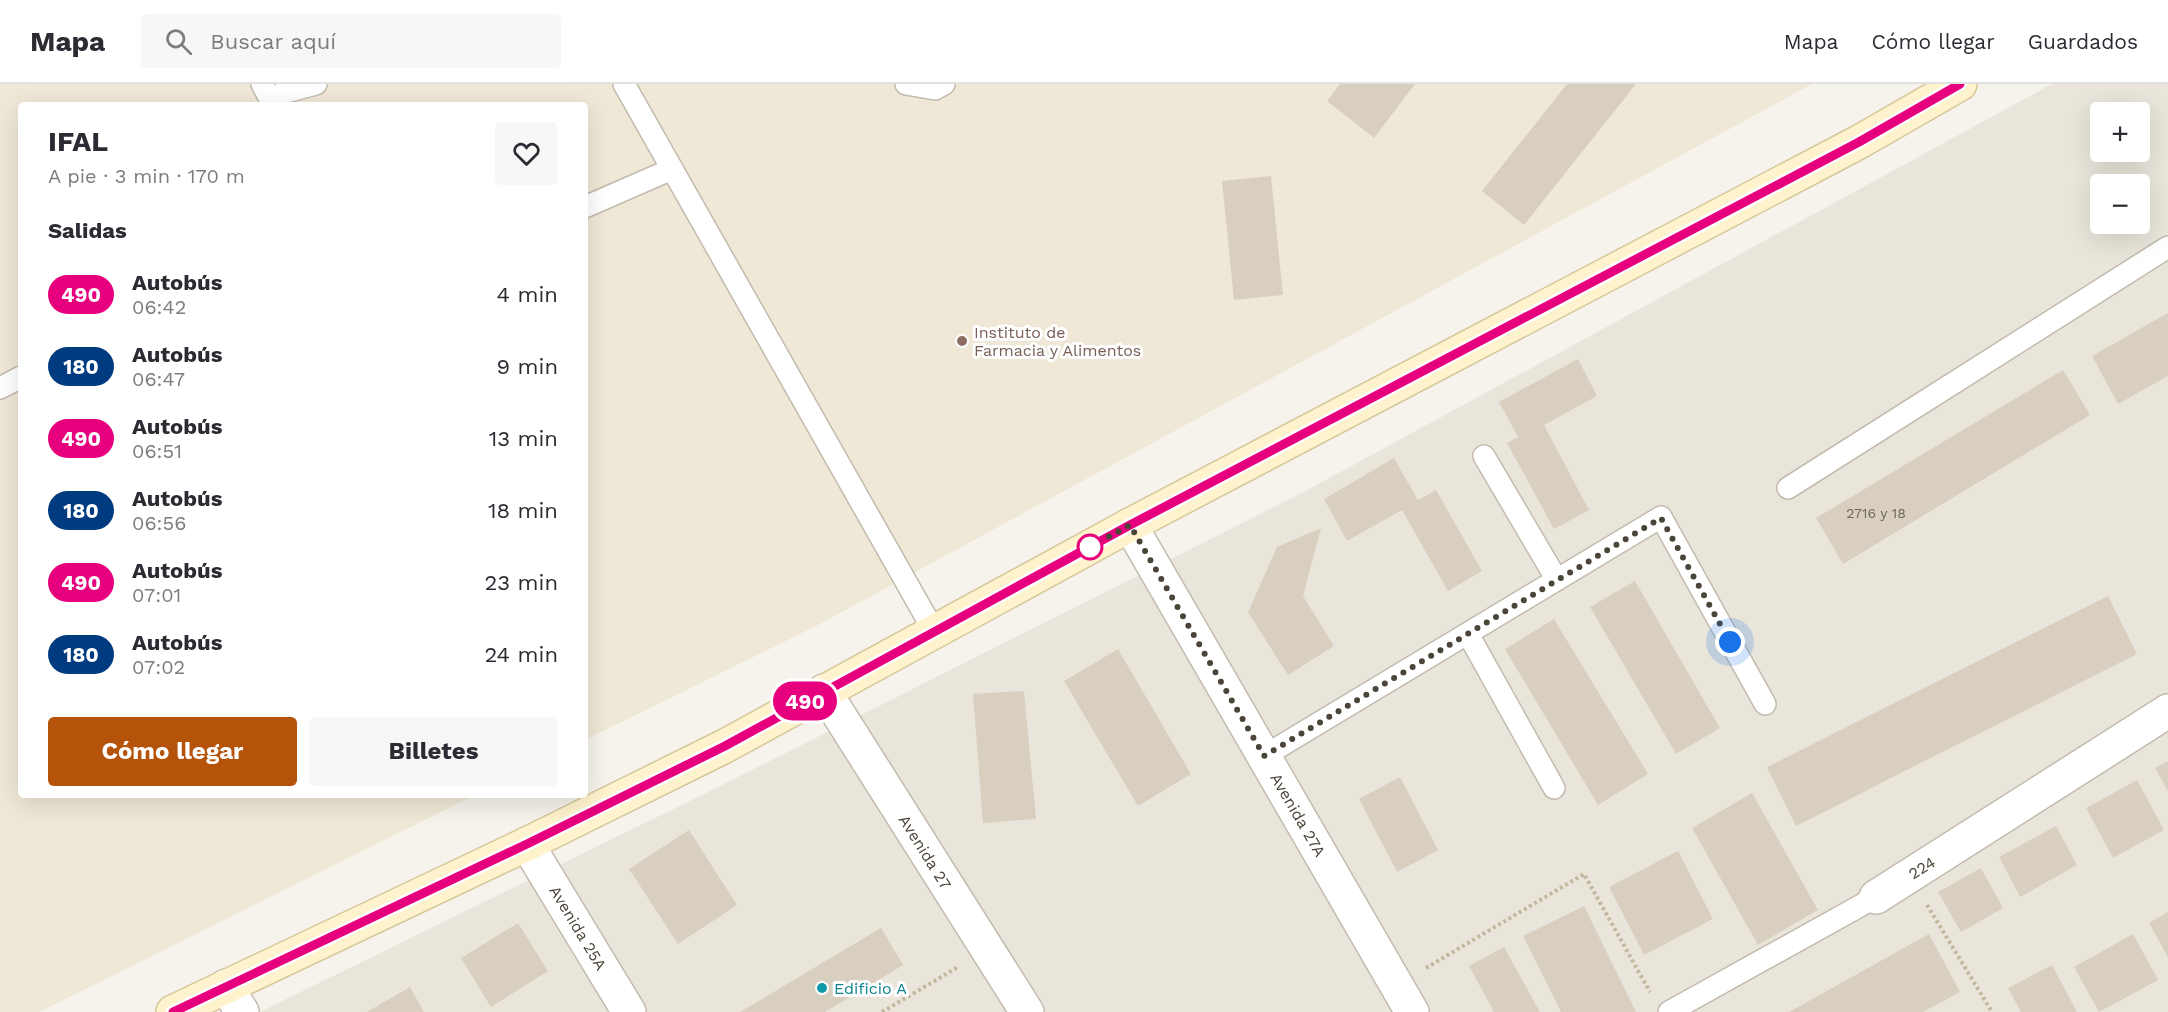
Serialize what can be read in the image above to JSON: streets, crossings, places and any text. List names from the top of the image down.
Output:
{
  "streets": {
    "street": [
      "Avenida 27A",
      "Avenida 27",
      "224",
      "Avenida 25A"
    ]
  },
  "places": ["Instituto de Farmacia y Alimentos", "Edificio A"],
  "lines": ["bus line 490"],
  "house_numbers": ["2716 y 18"],
  "page": {
    "header": "Mapa",
    "search": "Buscar aquí",
    "nav": ["Mapa", "Cómo llegar", "Guardados"],
    "on_map": "490",
    "map_buttons": ["+", "−"],
    "heading": [
      ["IFAL", "A pie · 3 min · 170 m"],
      "Salidas"
    ],
    "list": [
      {
        "mark": "490",
        "name": "Autobús",
        "note": "06:42",
        "value": "4 min"
      },
      {
        "mark": "180",
        "name": "Autobús",
        "note": "06:47",
        "value": "9 min"
      },
      {
        "mark": "490",
        "name": "Autobús",
        "note": "06:51",
        "value": "13 min"
      },
      {
        "mark": "180",
        "name": "Autobús",
        "note": "06:56",
        "value": "18 min"
      },
      {
        "mark": "490",
        "name": "Autobús",
        "note": "07:01",
        "value": "23 min"
      },
      {
        "mark": "180",
        "name": "Autobús",
        "note": "07:02",
        "value": "24 min"
      }
    ],
    "buttons": ["Cómo llegar", "Billetes"]
  }
}
